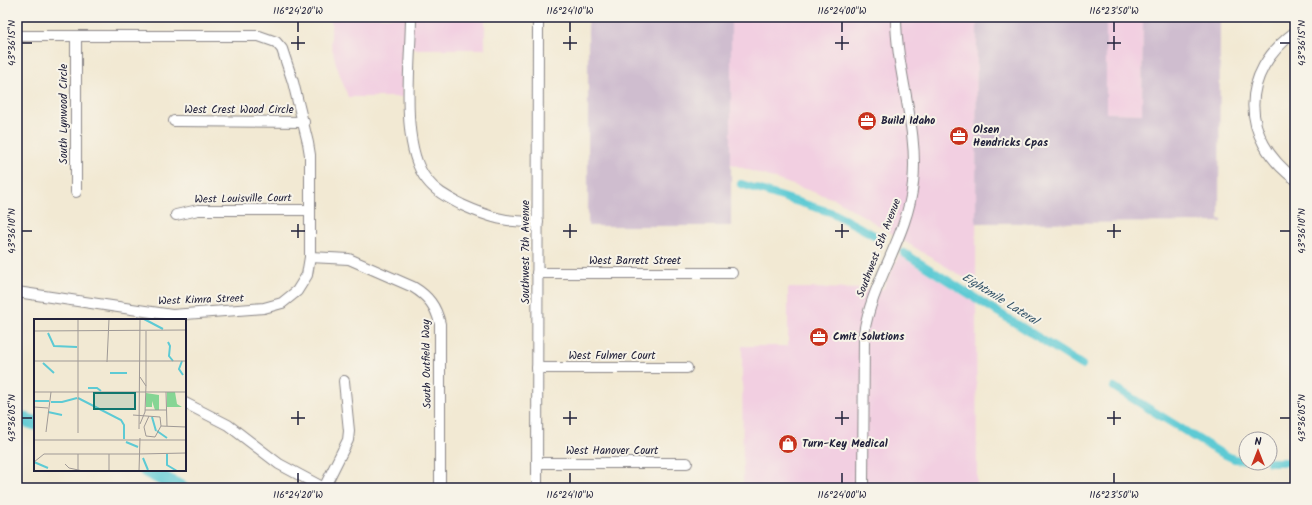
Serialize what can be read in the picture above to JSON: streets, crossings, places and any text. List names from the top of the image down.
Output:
{
  "streets": {
    "street": [
      "West Crest Wood Circle",
      "South Lynwood Circle",
      "West Louisville Court",
      "Southwest 5th Avenue",
      "Southwest 7th Avenue",
      "West Barrett Street",
      "West Kimra Street",
      "West Fulmer Court",
      "South Outfield Way",
      "West Hanover Court"
    ]
  },
  "crossings": [
    ["West Crest Wood Circle", "West Kimra Street"],
    ["South Lynwood Circle", "West Kimra Street"],
    ["West Louisville Court", "West Kimra Street"],
    ["Southwest 7th Avenue", "West Barrett Street"],
    ["Southwest 7th Avenue", "West Fulmer Court"],
    ["Southwest 7th Avenue", "West Hanover Court"],
    ["West Kimra Street", "South Outfield Way"]
  ],
  "water": ["Eightmile Lateral"],
  "places": {
    "office": ["Build Idaho", "Olsen Hendricks Cpas", "Cmit Solutions"],
    "shop": ["Turn-Key Medical"]
  },
  "north": "top",
  "coordinates": [
    "116°24'20\"W",
    "116°24'10\"W",
    "116°24'00\"W",
    "116°23'50\"W",
    "43°36'15\"N",
    "43°36'10\"N",
    "43°36'05\"N"
  ]
}
